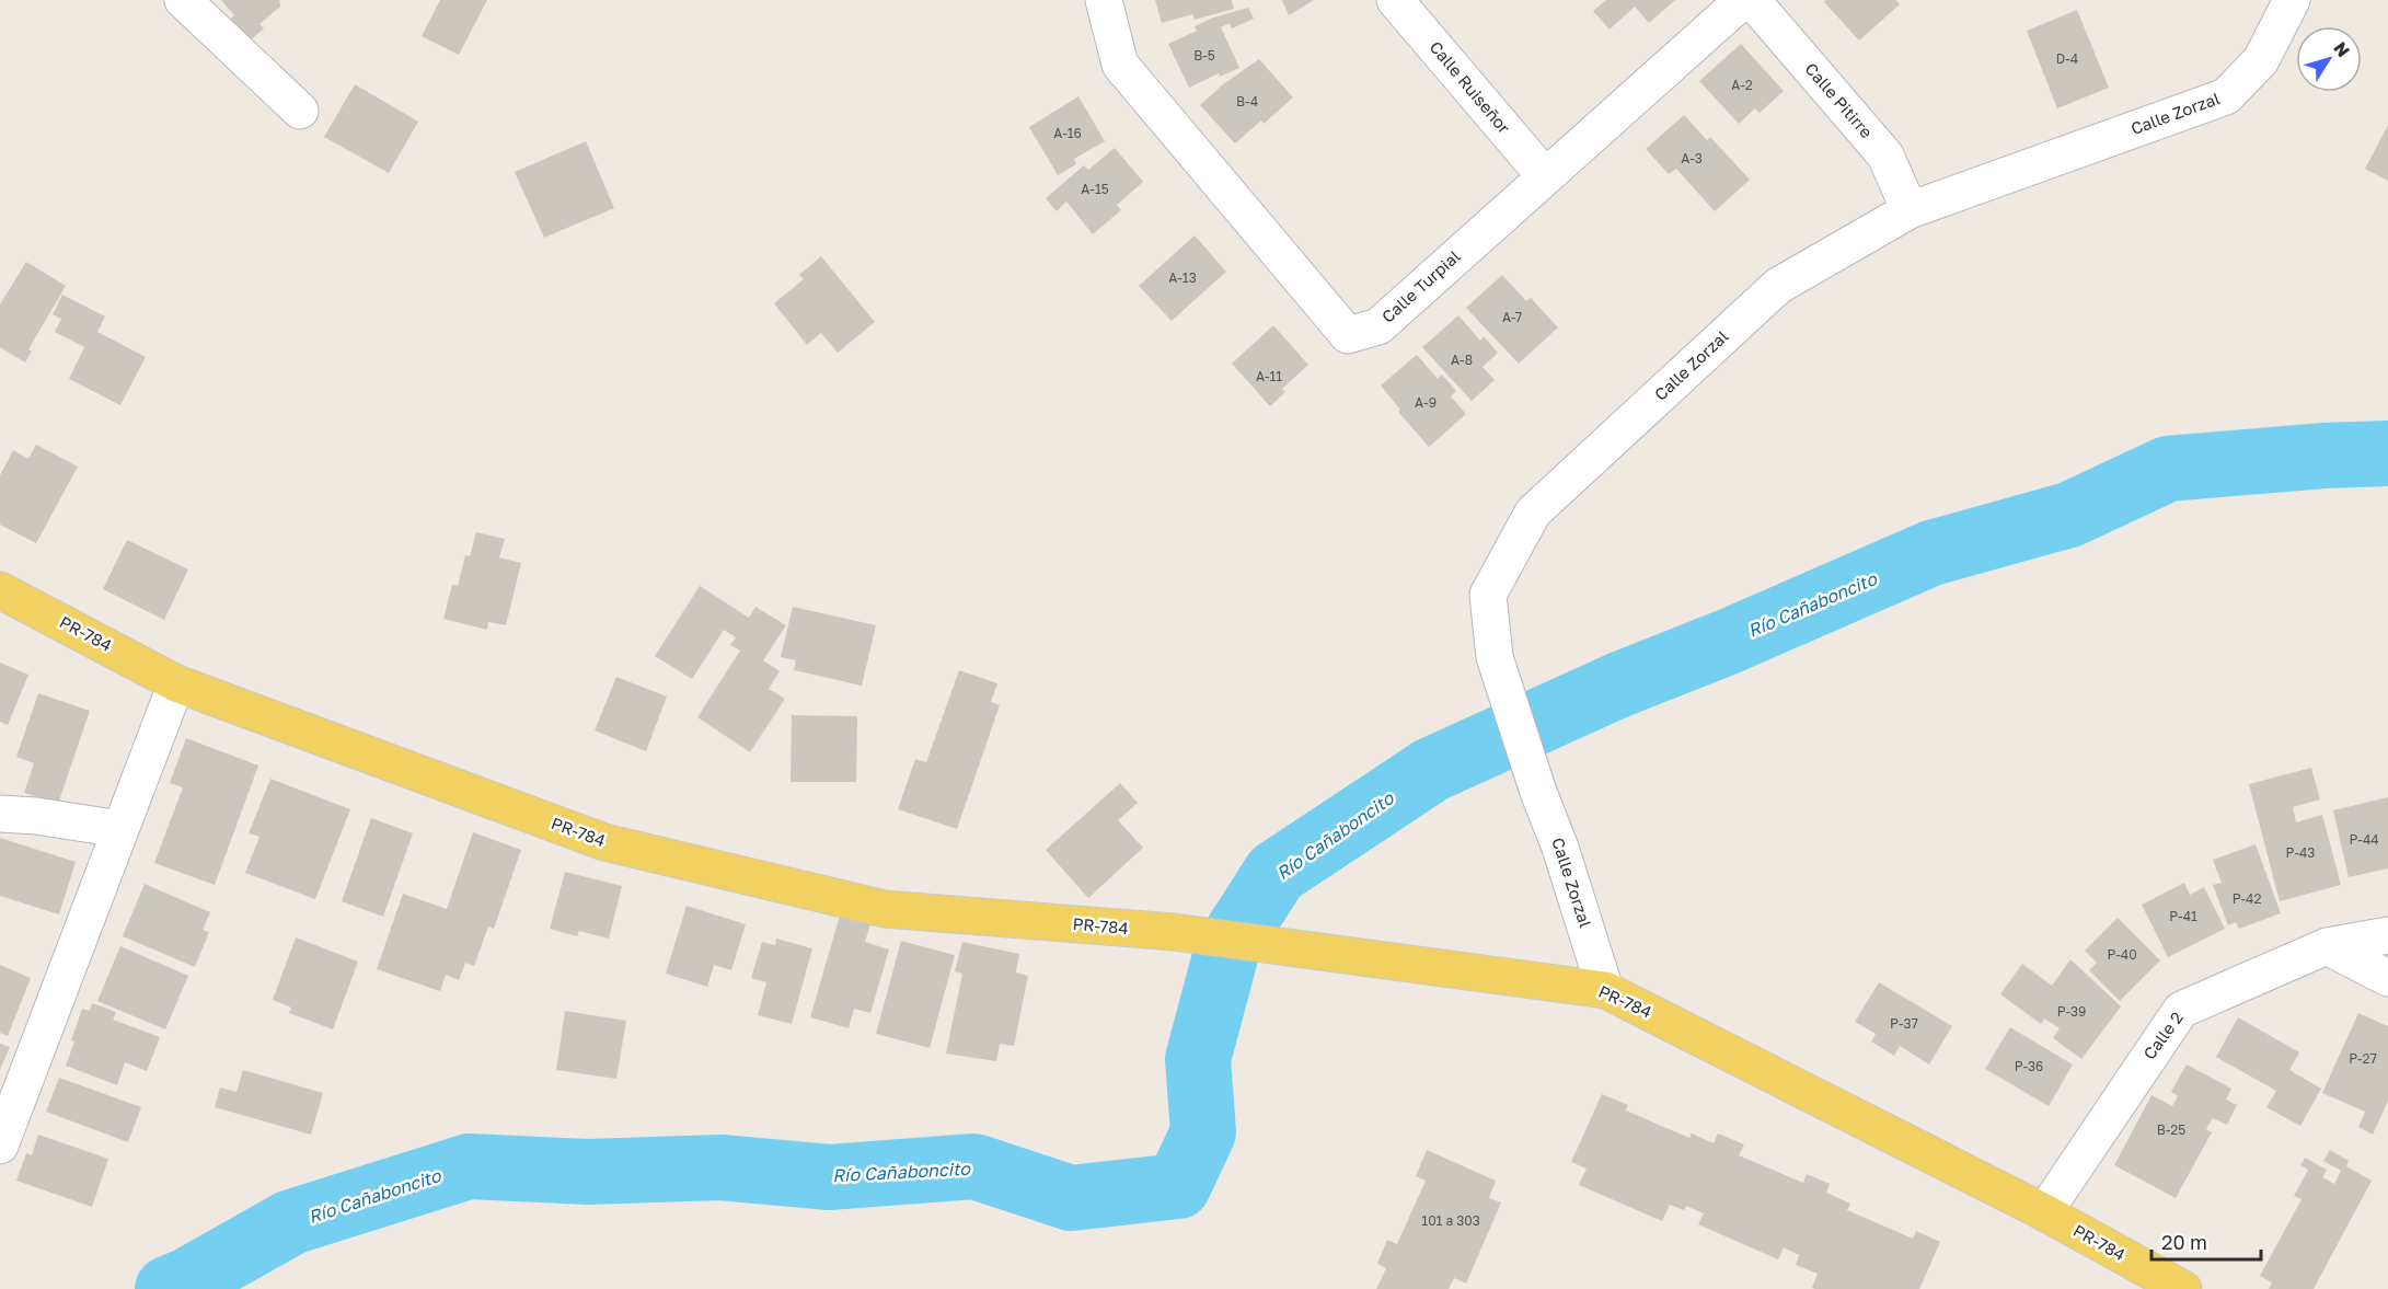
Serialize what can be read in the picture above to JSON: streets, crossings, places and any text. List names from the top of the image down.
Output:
{
  "streets": {
    "main road": ["PR-784"],
    "street": [
      "Calle Ruiseñor",
      "Calle Pitirre",
      "Calle Zorzal",
      "Calle Turpial",
      "Calle 2"
    ]
  },
  "crossings": [
    ["Calle Ruiseñor", "Calle Turpial"],
    ["Calle Pitirre", "Calle Zorzal"],
    ["Calle Zorzal", "PR-784"],
    ["PR-784", "Calle 2"]
  ],
  "water": ["Río Cañaboncito"],
  "house_numbers": [
    "B-5",
    "D-4",
    "A-2",
    "B-4",
    "A-16",
    "A-3",
    "A-15",
    "A-13",
    "A-7",
    "A-8",
    "A-11",
    "A-9",
    "P-44",
    "P-43",
    "P-42",
    "P-41",
    "P-40",
    "P-39",
    "P-37",
    "P-27",
    "P-36",
    "B-25",
    "101 a 303"
  ],
  "scale_bar": "20 m",
  "north": "top right"
}
